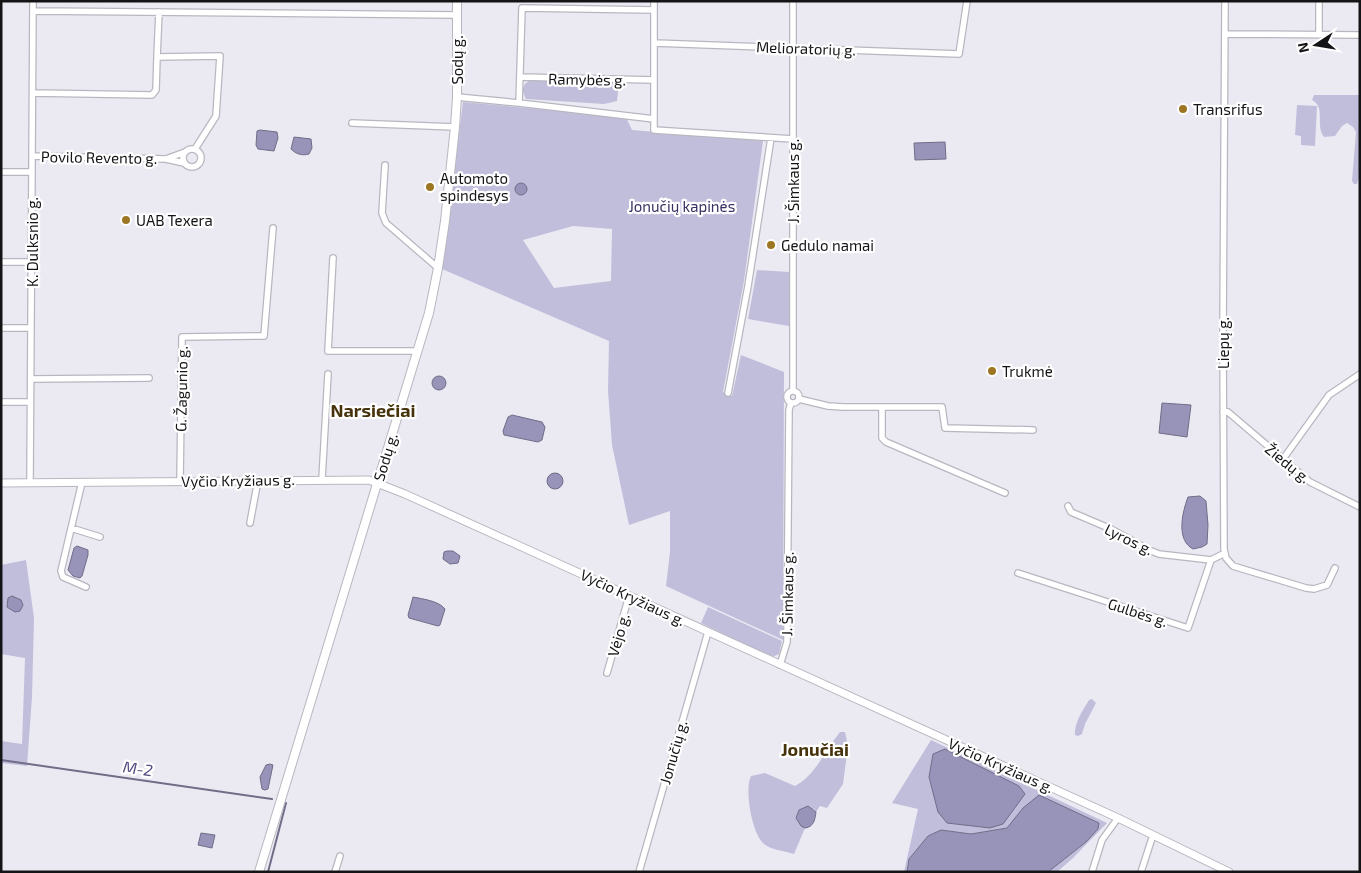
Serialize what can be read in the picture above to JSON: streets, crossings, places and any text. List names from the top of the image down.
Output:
{
  "streets": {
    "main road": ["Sodų g."],
    "street": [
      "Melioratorių g.",
      "Ramybės g.",
      "Povilo Revento g.",
      "J. Šimkaus g.",
      "K. Dulksnio g.",
      "Liepų g.",
      "G. Žagunio g.",
      "Žiedų g.",
      "Vyčio Kryžiaus g.",
      "Lyros g.",
      "Gulbės g.",
      "Vėjo g.",
      "Jonučių g."
    ]
  },
  "crossings": [
    ["Melioratorių g.", "J. Šimkaus g."],
    ["Sodų g.", "Vyčio Kryžiaus g."],
    ["Povilo Revento g.", "K. Dulksnio g."],
    ["J. Šimkaus g.", "Vyčio Kryžiaus g."],
    ["K. Dulksnio g.", "Vyčio Kryžiaus g."],
    ["Liepų g.", "Žiedų g."],
    ["G. Žagunio g.", "Vyčio Kryžiaus g."],
    ["Vyčio Kryžiaus g.", "Vėjo g."],
    ["Vyčio Kryžiaus g.", "Jonučių g."],
    ["Lyros g.", "Gulbės g."]
  ],
  "districts": ["Narsiečiai", "Jonučiai"],
  "water": ["M-2"],
  "parks": ["Jonučių kapinės"],
  "places": [
    "Transrifus",
    "Automoto spindesys",
    "UAB Texera",
    "Gedulo namai",
    "Trukmė"
  ],
  "north": "left"
}
